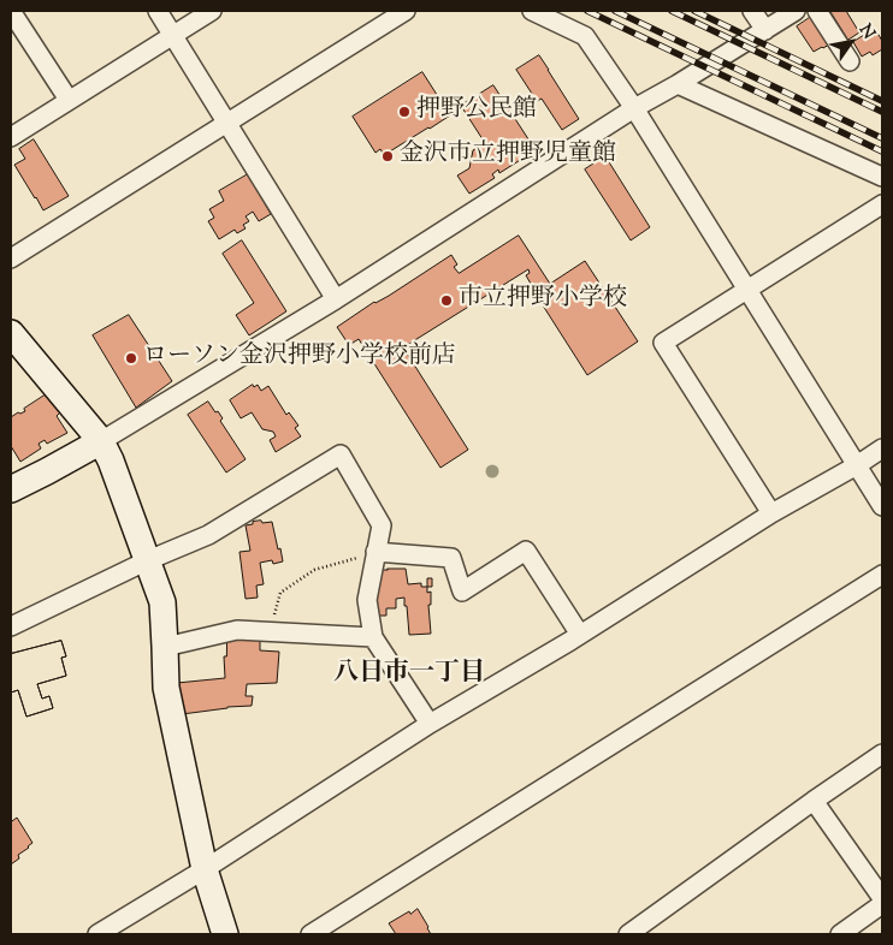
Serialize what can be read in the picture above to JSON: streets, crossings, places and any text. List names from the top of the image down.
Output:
{
  "districts": ["八日市一丁目"],
  "places": [
    "押野公民館",
    "金沢市立押野児童館",
    "市立押野小学校",
    "ローソン金沢押野小学校前店"
  ],
  "north": "top right"
}
